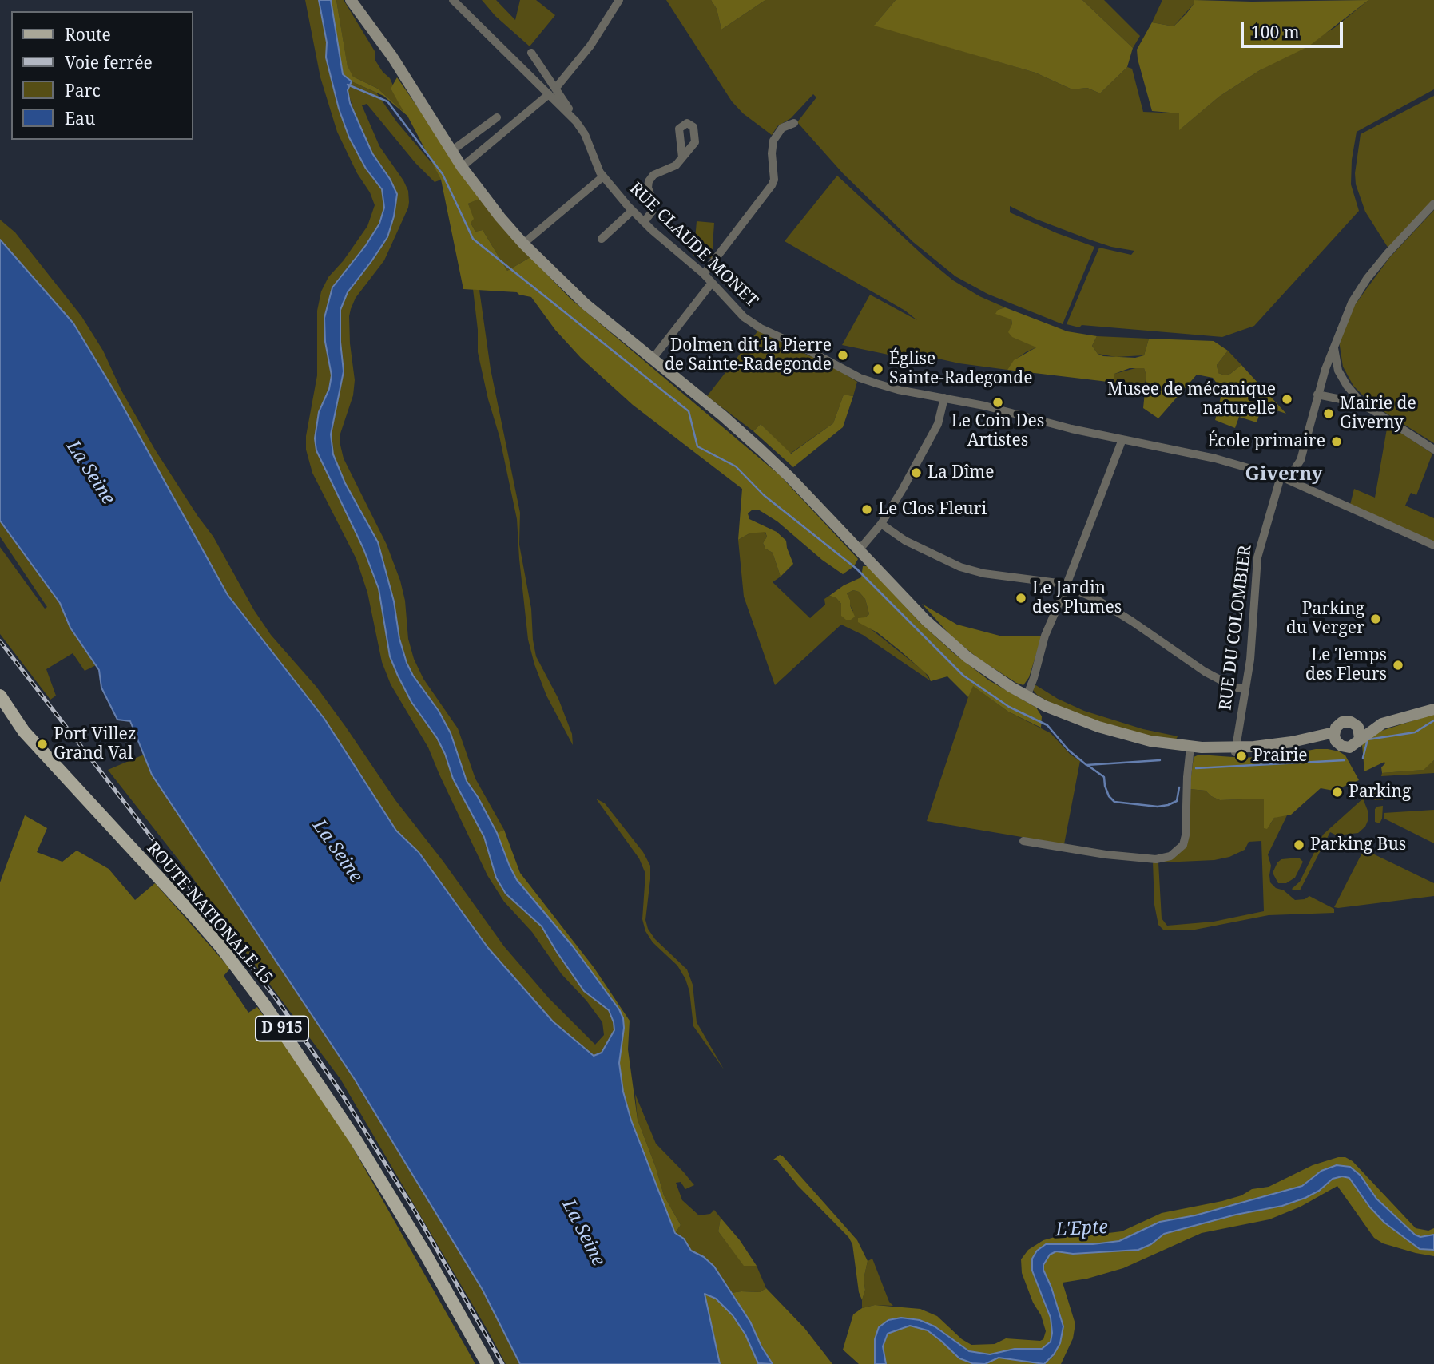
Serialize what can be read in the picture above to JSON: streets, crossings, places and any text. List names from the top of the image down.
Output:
{
  "streets": {
    "main road": ["ROUTE NATIONALE 15", "D 915"],
    "street": ["RUE CLAUDE MONET", "RUE DU COLOMBIER"]
  },
  "crossings": [
    ["RUE CLAUDE MONET", "RUE DU COLOMBIER"]
  ],
  "districts": ["Giverny"],
  "water": ["La Seine", "L'Epte"],
  "places": [
    "Dolmen dit la Pierre de Sainte-Radegonde",
    "Église Sainte-Radegonde",
    "Musee de mécanique naturelle",
    "Le Coin Des Artistes",
    "Mairie de Giverny",
    "École primaire",
    "La Dîme",
    "Le Clos Fleuri",
    "Le Jardin des Plumes",
    "Parking du Verger",
    "Le Temps des Fleurs",
    "Port Villez Grand Val",
    "Prairie",
    "Parking",
    "Parking Bus"
  ],
  "legend": [
    "Route",
    "Voie ferrée",
    "Parc",
    "Eau"
  ],
  "scale_bar": "100 m"
}
